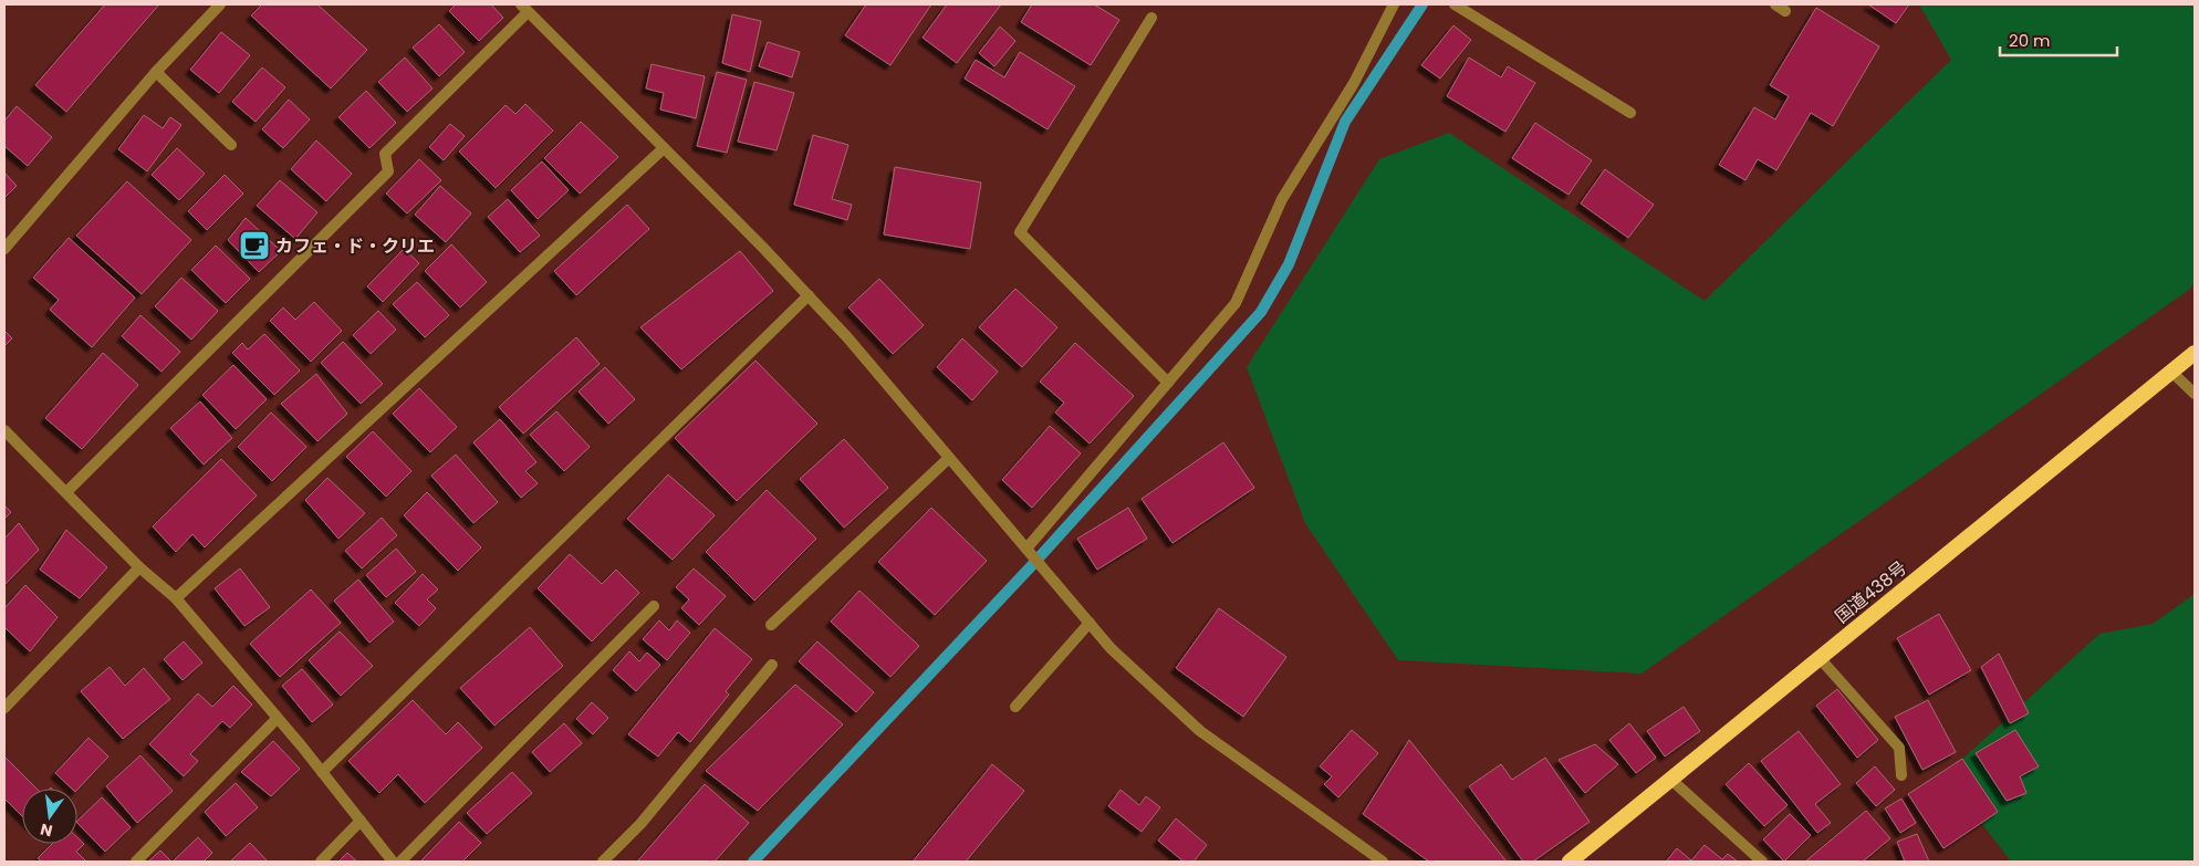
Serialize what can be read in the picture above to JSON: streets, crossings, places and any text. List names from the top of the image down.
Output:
{
  "streets": {
    "highway": ["国道438号"]
  },
  "places": {
    "cafe": ["カフェ・ド・クリエ"]
  },
  "scale_bar": "20 m",
  "north": "bottom"
}
